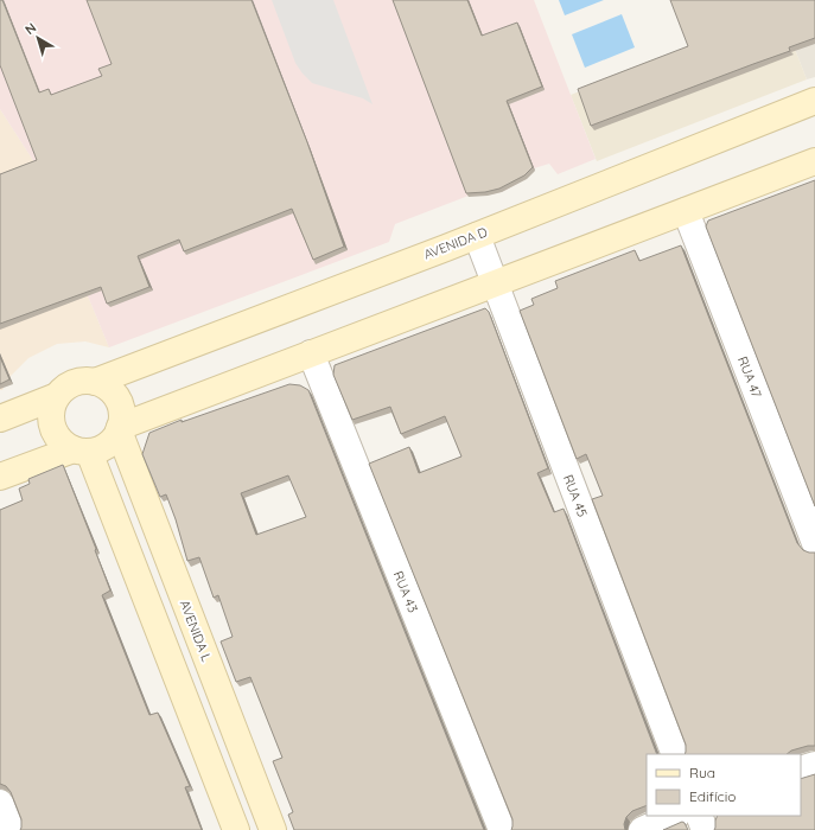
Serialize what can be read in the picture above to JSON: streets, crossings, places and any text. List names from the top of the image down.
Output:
{
  "streets": {
    "main road": ["AVENIDA D", "AVENIDA L"],
    "street": ["RUA 47", "RUA 45", "RUA 43"]
  },
  "crossings": [
    ["AVENIDA D", "RUA 45"],
    ["AVENIDA D", "AVENIDA L"]
  ],
  "legend": ["Rua", "Edifício"],
  "north": "top left"
}
